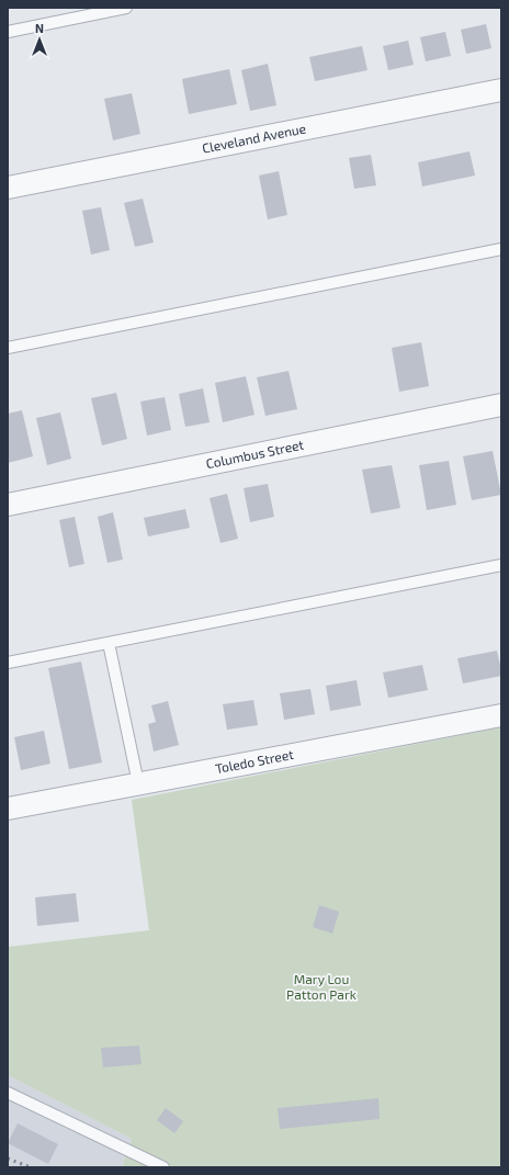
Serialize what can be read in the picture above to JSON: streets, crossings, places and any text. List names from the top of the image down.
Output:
{
  "streets": {
    "street": ["Cleveland Avenue", "Columbus Street", "Toledo Street"]
  },
  "parks": ["Mary Lou Patton Park"],
  "north": "top"
}
